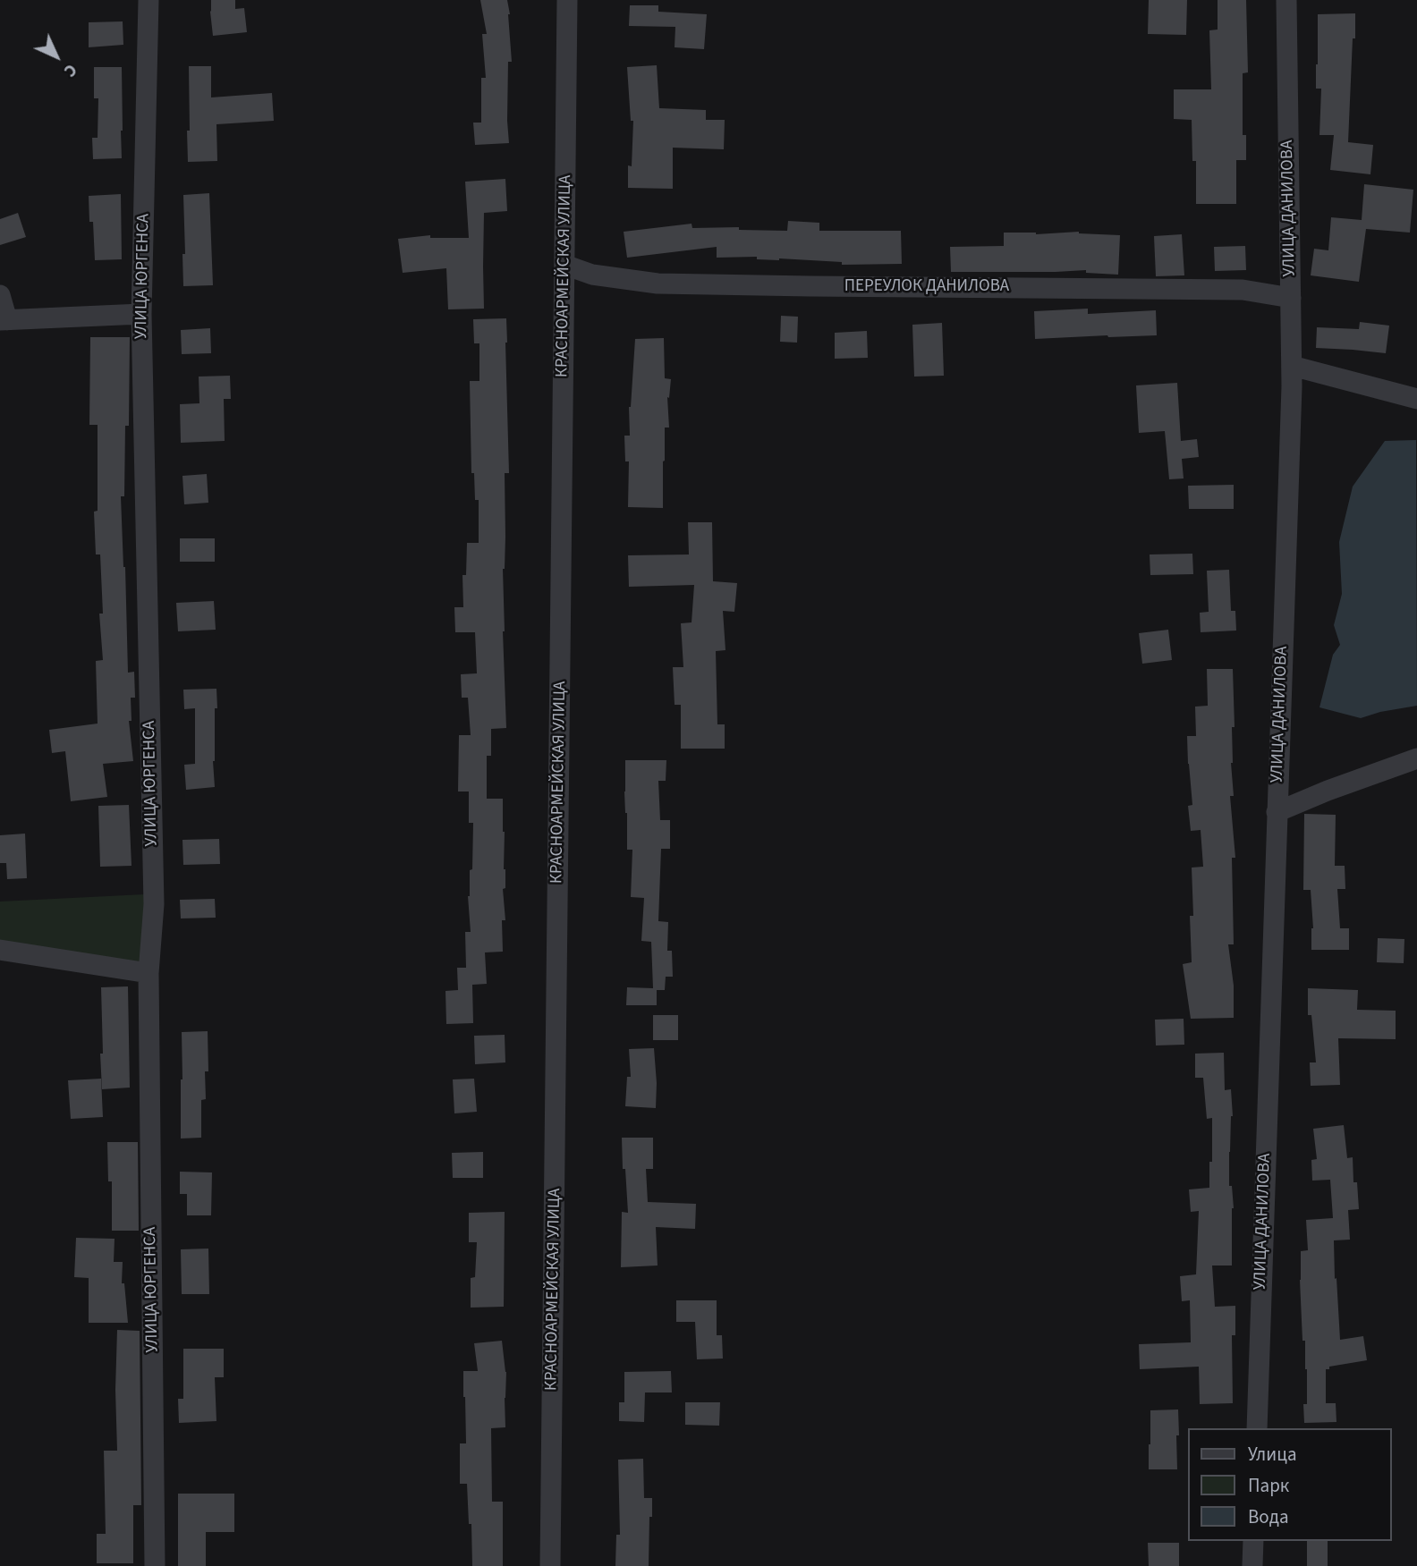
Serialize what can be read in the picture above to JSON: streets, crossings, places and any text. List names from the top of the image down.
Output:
{
  "streets": {
    "street": [
      "УЛИЦА ДАНИЛОВА",
      "УЛИЦА ЮРГЕНСА",
      "КРАСНОАРМЕЙСКАЯ УЛИЦА",
      "ПЕРЕУЛОК ДАНИЛОВА"
    ]
  },
  "crossings": [
    ["УЛИЦА ДАНИЛОВА", "ПЕРЕУЛОК ДАНИЛОВА"],
    ["КРАСНОАРМЕЙСКАЯ УЛИЦА", "ПЕРЕУЛОК ДАНИЛОВА"]
  ],
  "legend": ["Улица", "Парк", "Вода"],
  "north": "bottom right"
}
